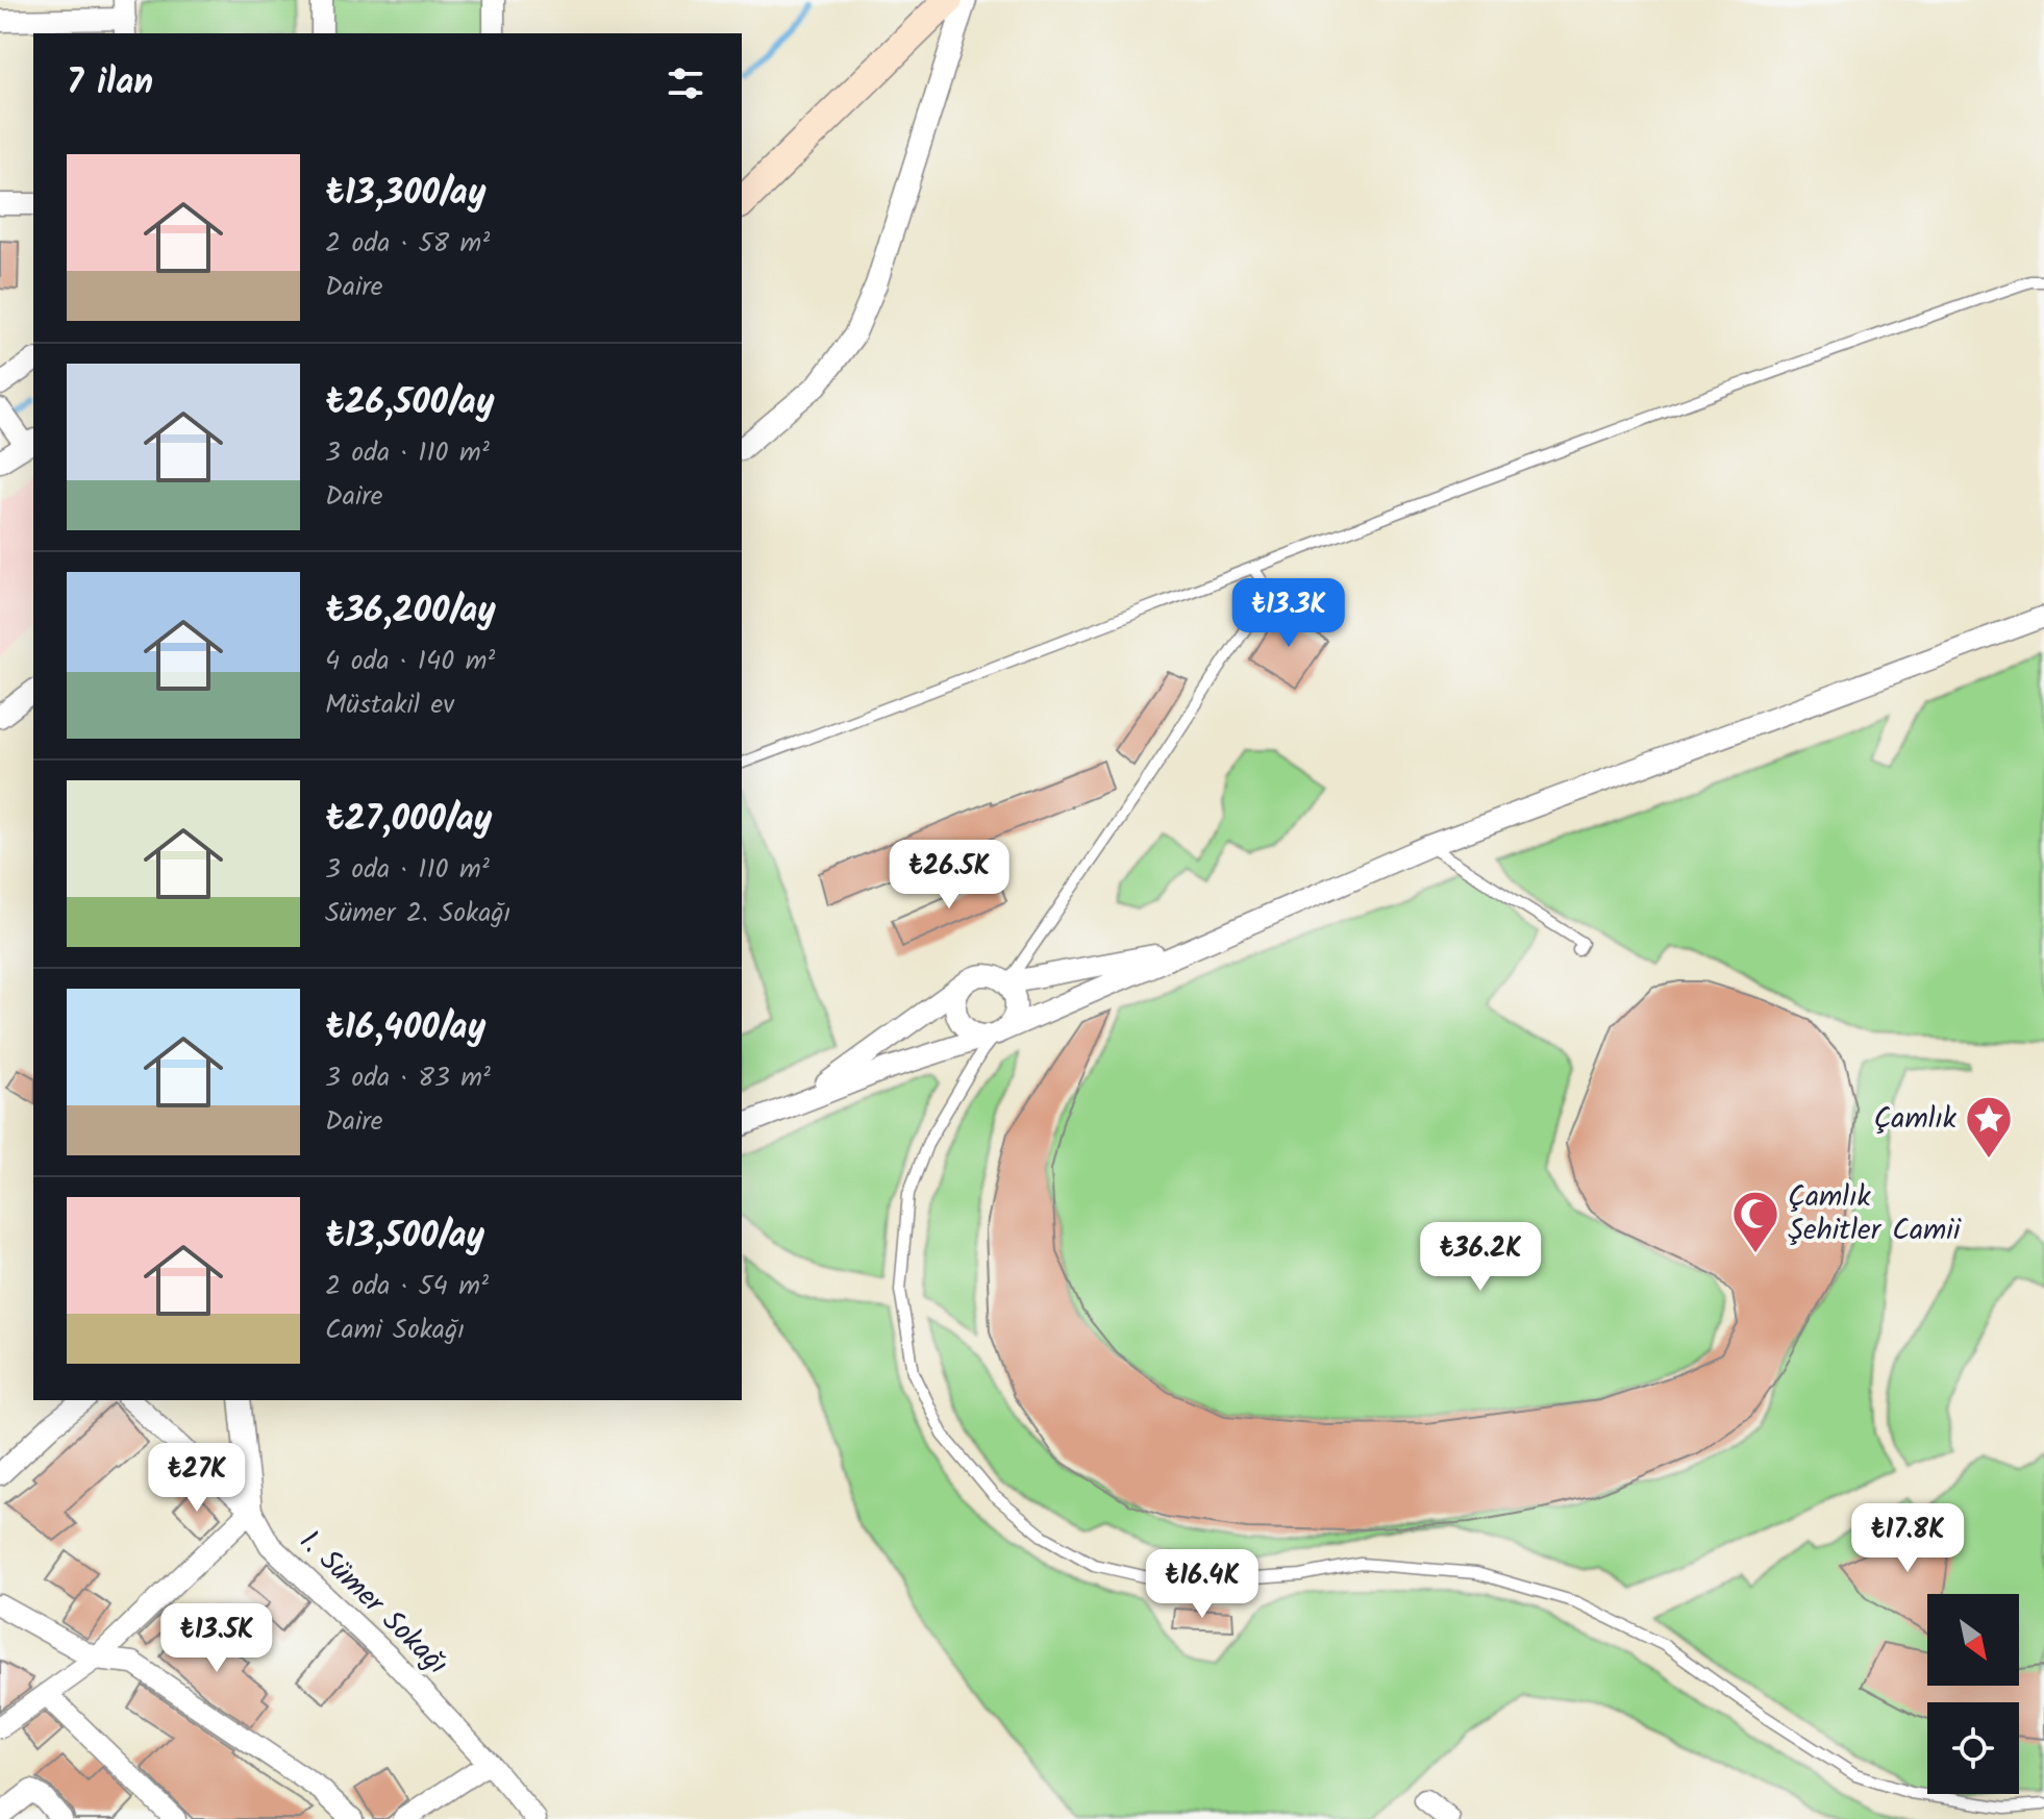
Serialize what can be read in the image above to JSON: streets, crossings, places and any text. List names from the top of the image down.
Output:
{
  "streets": {
    "street": ["1. Sümer Sokağı"]
  },
  "places": {
    "place": ["Çamlık"],
    "mosque": ["Çamlık Şehitler Camii"]
  },
  "north": "bottom right",
  "page": {
    "heading": "7 ilan",
    "list": [
      {
        "name": "₺13,300/ay",
        "note": "2 oda · 58 m² · Daire"
      },
      {
        "name": "₺26,500/ay",
        "note": "3 oda · 110 m² · Daire"
      },
      {
        "name": "₺36,200/ay",
        "note": "4 oda · 140 m² · Müstakil ev"
      },
      {
        "name": "₺27,000/ay",
        "note": "3 oda · 110 m² · Sümer 2. Sokağı"
      },
      {
        "name": "₺16,400/ay",
        "note": "3 oda · 83 m² · Daire"
      },
      {
        "name": "₺13,500/ay",
        "note": "2 oda · 54 m² · Cami Sokağı"
      }
    ],
    "price": [
      "₺13.3K",
      "₺26.5K",
      "₺36.2K",
      "₺27K",
      "₺17.8K",
      "₺16.4K",
      "₺13.5K"
    ]
  }
}
